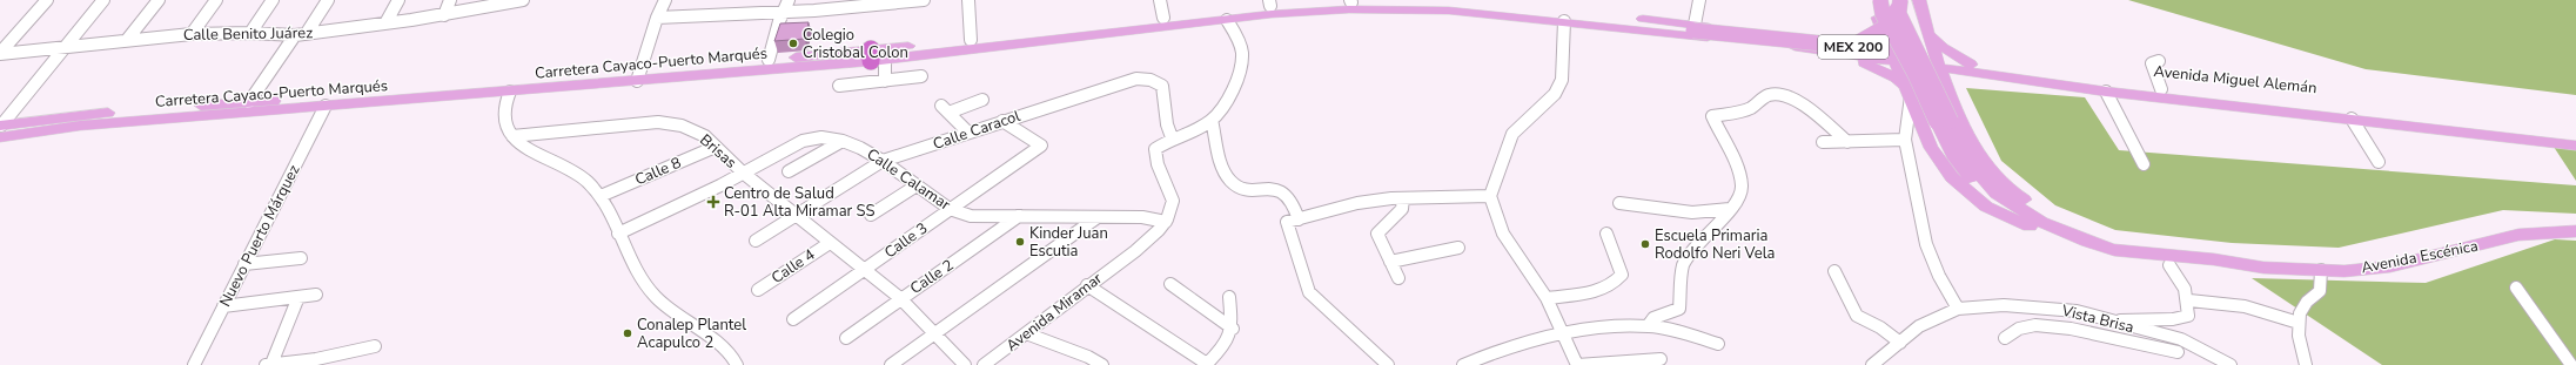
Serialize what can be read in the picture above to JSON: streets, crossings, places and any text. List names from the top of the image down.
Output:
{
  "streets": {
    "main road": [
      "MEX 200",
      "Carretera Cayaco-Puerto Marqués",
      "Avenida Miguel Alemán",
      "Avenida Escénica"
    ],
    "street": [
      "Calle Benito Juárez",
      "Calle Caracol",
      "Brisas",
      "Calle 8",
      "Calle Calamar",
      "Nuevo Puerto Márquez",
      "Calle 3",
      "Calle 4",
      "Calle 2",
      "Avenida Miramar",
      "Vista Brisa"
    ]
  },
  "crossings": [
    ["Carretera Cayaco-Puerto Marqués", "Avenida Miguel Alemán"],
    ["Carretera Cayaco-Puerto Marqués", "Nuevo Puerto Márquez"],
    ["Calle Caracol", "Brisas"],
    ["Calle Caracol", "Calle Calamar"],
    ["Calle Caracol", "Calle 3"],
    ["Brisas", "Calle 8"],
    ["Brisas", "Calle Calamar"],
    ["Brisas", "Calle 3"],
    ["Brisas", "Calle 4"],
    ["Brisas", "Calle 2"],
    ["Calle Calamar", "Calle 3"],
    ["Calle Calamar", "Calle 2"],
    ["Calle Calamar", "Avenida Miramar"]
  ],
  "places": {
    "other": [
      "Colegio Cristobal Colon",
      "Kinder Juan Escutia",
      "Escuela Primaria Rodolfo Neri Vela",
      "Conalep Plantel Acapulco 2"
    ],
    "health": ["Centro de Salud R-01 Alta Miramar SS"]
  }
}
